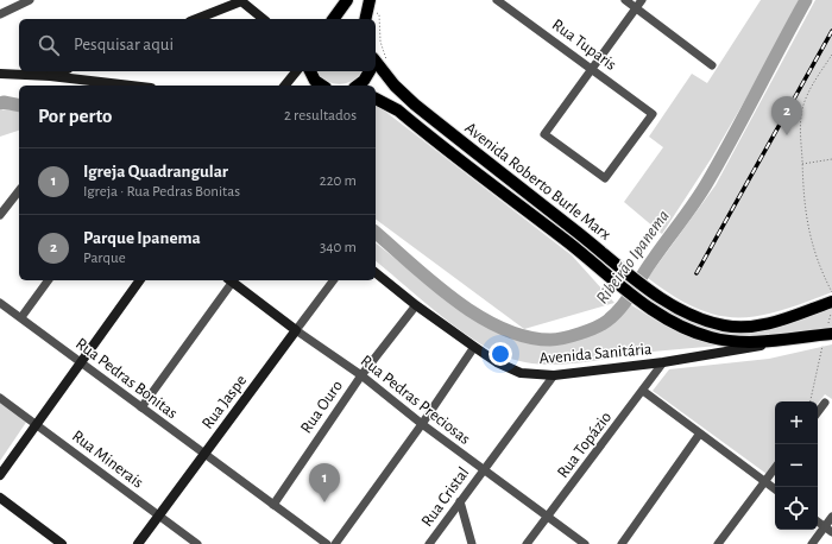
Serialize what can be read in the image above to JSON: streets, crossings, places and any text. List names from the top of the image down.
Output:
{
  "streets": {
    "main road": [
      "Avenida Roberto Burle Marx",
      "Avenida Sanitária",
      "Rua Pedras Preciosas",
      "Rua Jaspe"
    ],
    "street": [
      "Rua Tuparis",
      "Rua Pedras Bonitas",
      "Rua Ouro",
      "Rua Topázio",
      "Rua Minerais",
      "Rua Cristal"
    ]
  },
  "crossings": [
    ["Avenida Roberto Burle Marx", "Avenida Sanitária"],
    ["Avenida Sanitária", "Rua Ouro"],
    ["Avenida Sanitária", "Rua Topázio"],
    ["Avenida Sanitária", "Rua Cristal"],
    ["Rua Pedras Bonitas", "Rua Jaspe"],
    ["Rua Pedras Bonitas", "Rua Ouro"],
    ["Rua Pedras Preciosas", "Rua Jaspe"],
    ["Rua Pedras Preciosas", "Rua Ouro"],
    ["Rua Pedras Preciosas", "Rua Topázio"],
    ["Rua Pedras Preciosas", "Rua Cristal"],
    ["Rua Jaspe", "Rua Minerais"]
  ],
  "water": ["Ribeirão Ipanema"],
  "page": {
    "search": "Pesquisar aqui",
    "heading": ["Por perto", "2 resultados"],
    "pins": ["2", "1"],
    "list": [
      {
        "mark": "1",
        "name": "Igreja Quadrangular",
        "note": "Igreja · Rua Pedras Bonitas",
        "value": "220 m"
      },
      {
        "mark": "2",
        "name": "Parque Ipanema",
        "note": "Parque",
        "value": "340 m"
      }
    ],
    "map_buttons": ["+", "−"]
  }
}
